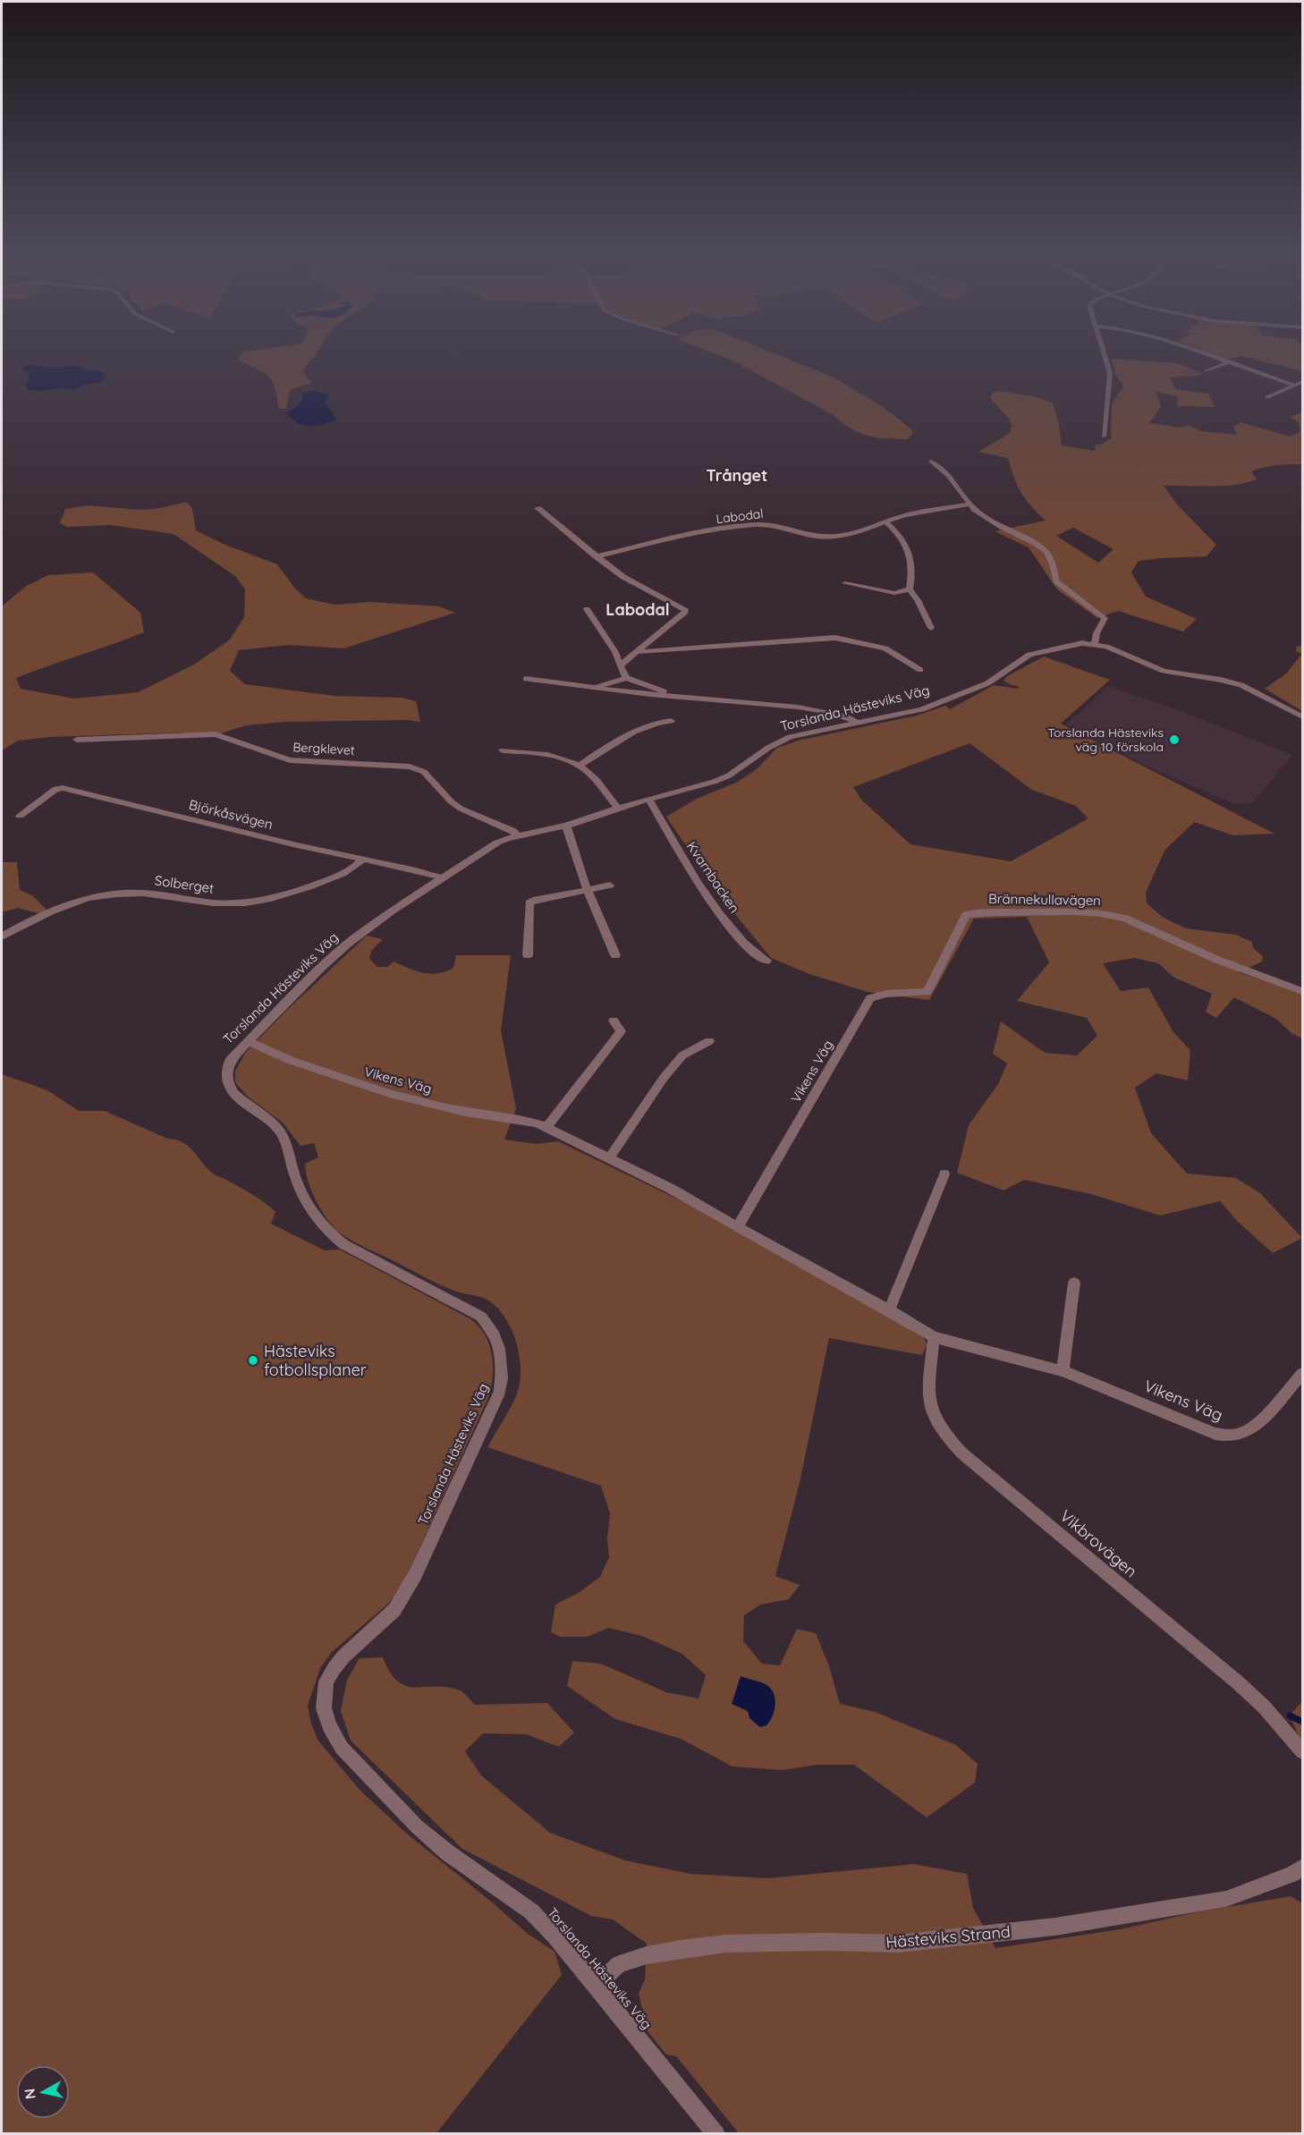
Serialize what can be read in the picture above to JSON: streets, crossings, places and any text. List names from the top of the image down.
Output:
{
  "streets": {
    "street": [
      "Labodal",
      "Torslanda Hästeviks Väg",
      "Bergklevet",
      "Björkåsvägen",
      "Kvarnbacken",
      "Solberget",
      "Brännekullavägen",
      "Vikens Väg",
      "Vikbrovägen",
      "Hästeviks Strand"
    ]
  },
  "crossings": [
    ["Torslanda Hästeviks Väg", "Bergklevet"],
    ["Torslanda Hästeviks Väg", "Björkåsvägen"],
    ["Torslanda Hästeviks Väg", "Kvarnbacken"],
    ["Torslanda Hästeviks Väg", "Vikens Väg"],
    ["Torslanda Hästeviks Väg", "Hästeviks Strand"],
    ["Björkåsvägen", "Solberget"],
    ["Brännekullavägen", "Vikens Väg"],
    ["Vikens Väg", "Vikbrovägen"]
  ],
  "districts": ["Trånget", "Labodal"],
  "places": ["Torslanda Hästeviks väg 10 förskola", "Hästeviks fotbollsplaner"],
  "north": "left"
}
